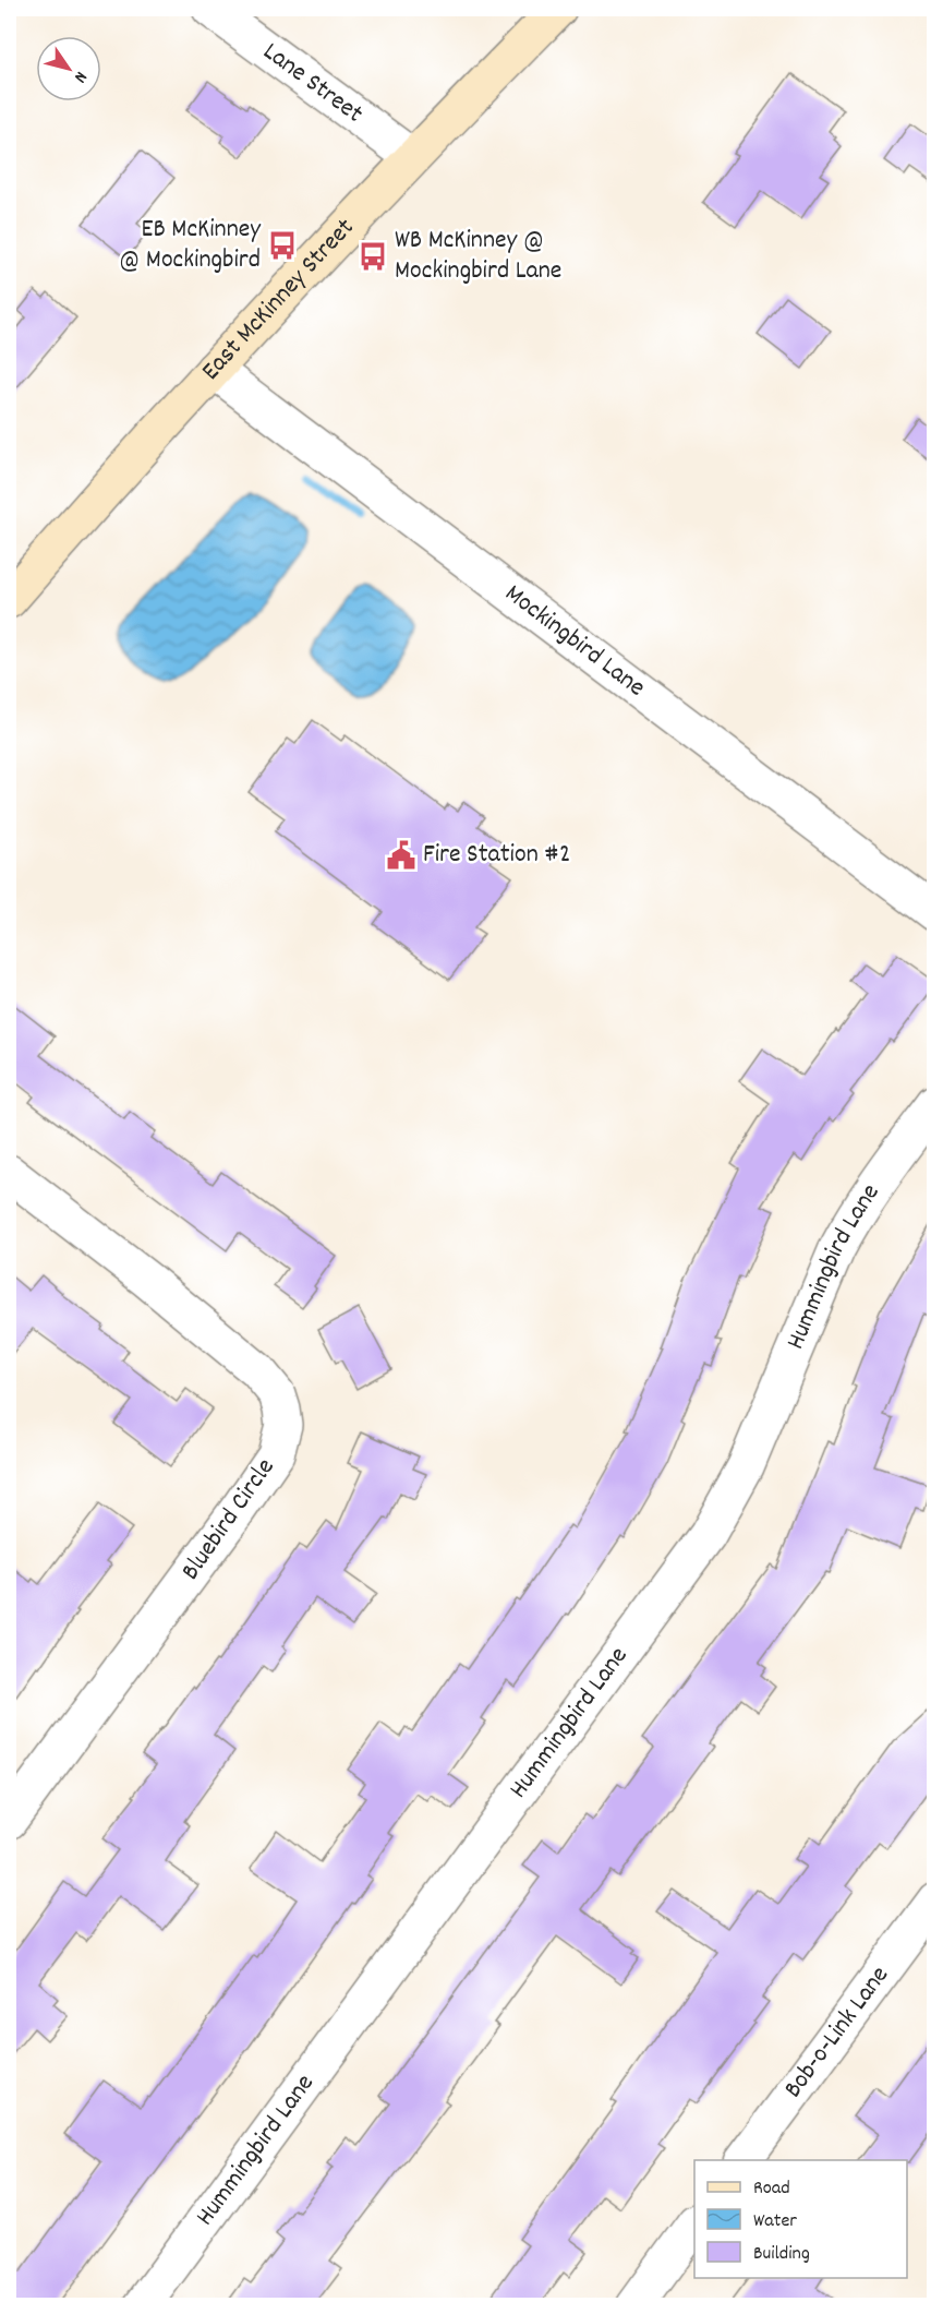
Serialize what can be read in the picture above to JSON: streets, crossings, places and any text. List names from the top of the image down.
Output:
{
  "streets": {
    "main road": ["East McKinney Street"],
    "street": [
      "Lane Street",
      "Mockingbird Lane",
      "Hummingbird Lane",
      "Bluebird Circle",
      "Bob-o-Link Lane"
    ]
  },
  "crossings": [
    ["Lane Street", "East McKinney Street"],
    ["East McKinney Street", "Mockingbird Lane"]
  ],
  "places": {
    "bus stop": ["EB McKinney @ Mockingbird", "WB McKinney @ Mockingbird Lane"],
    "public building": ["Fire Station #2"]
  },
  "legend": ["Road", "Water", "Building"],
  "north": "bottom right"
}
